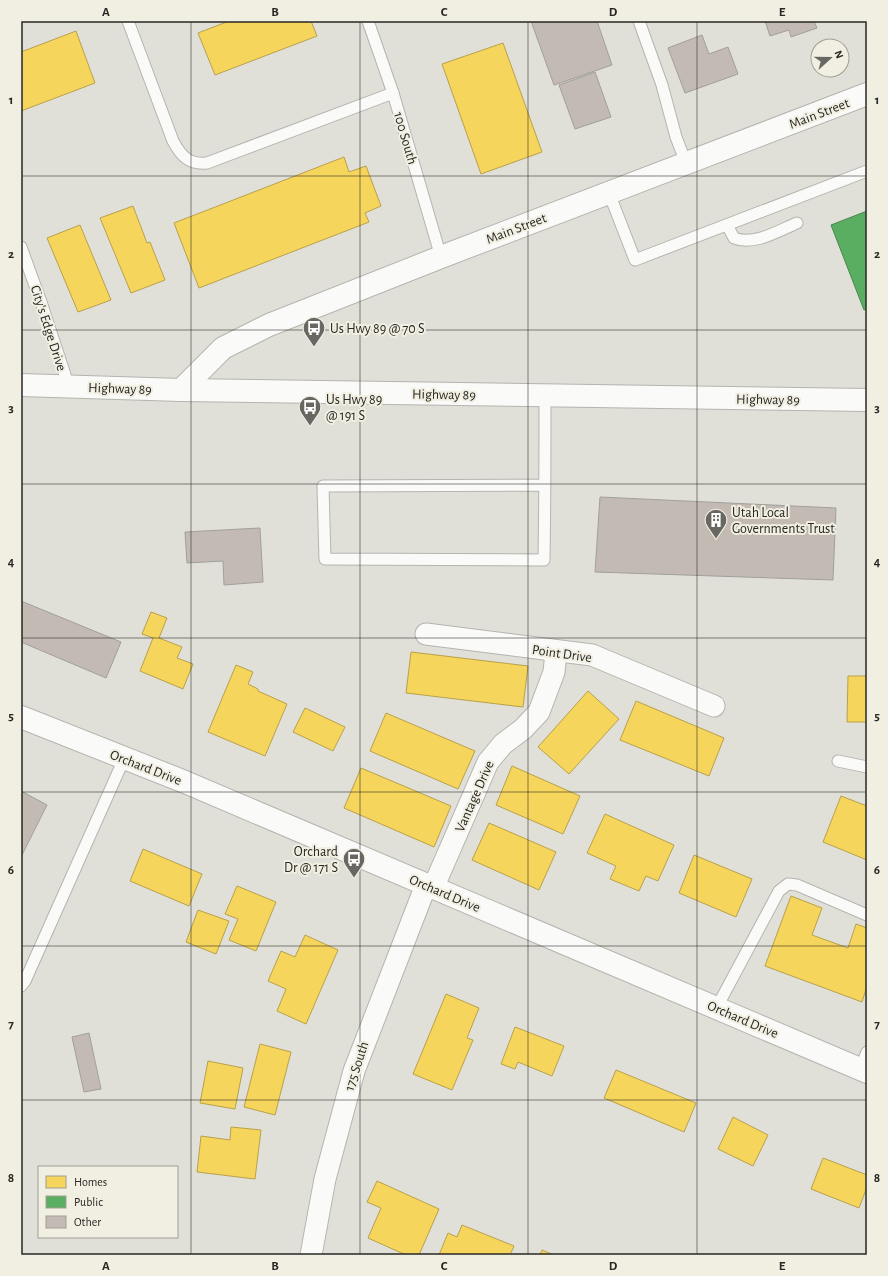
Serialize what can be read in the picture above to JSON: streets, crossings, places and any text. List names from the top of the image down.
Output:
{
  "streets": {
    "main road": ["Main Street", "Highway 89", "Orchard Drive"],
    "street": ["Point Drive", "Vantage Drive", "175 South"],
    "lane": ["100 South", "City's Edge Drive"]
  },
  "crossings": [
    ["Main Street", "100 South"],
    ["Main Street", "Highway 89"],
    ["City's Edge Drive", "Highway 89"],
    ["Point Drive", "Vantage Drive"],
    ["Orchard Drive", "Vantage Drive"],
    ["Orchard Drive", "175 South"],
    ["Vantage Drive", "175 South"]
  ],
  "places": {
    "bus stop": ["Us Hwy 89 @ 70 S", "Us Hwy 89 @ 191 S", "Orchard Dr @ 171 S"],
    "building": ["Utah Local Governments Trust"]
  },
  "legend": ["Homes", "Public", "Other"],
  "north": "right",
  "grid": {
    "columns": [
      "A",
      "B",
      "C",
      "D",
      "E"
    ],
    "rows": [
      "1",
      "2",
      "3",
      "4",
      "5",
      "6",
      "7",
      "8"
    ]
  }
}
